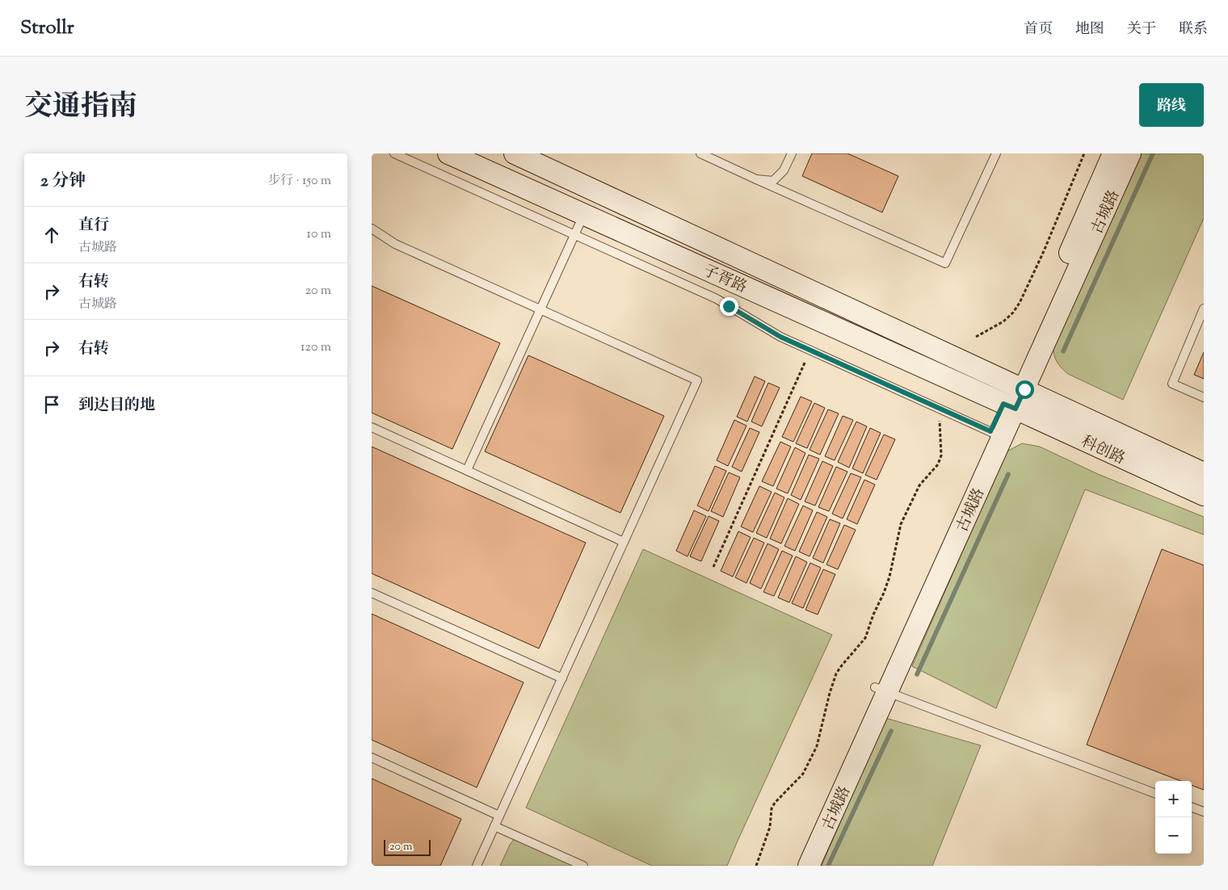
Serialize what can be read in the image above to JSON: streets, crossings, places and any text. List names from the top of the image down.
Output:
{
  "streets": {
    "street": ["古城路", "子胥路", "科创路"]
  },
  "crossings": [
    ["古城路", "子胥路"],
    ["古城路", "科创路"],
    ["子胥路", "科创路"]
  ],
  "scale_bar": "20 m",
  "page": {
    "header": "Strollr",
    "nav": [
      "首页",
      "地图",
      "关于",
      "联系"
    ],
    "title": "交通指南",
    "buttons": "路线",
    "heading": ["2 分钟", "步行 · 150 m"],
    "list": [
      ["直行", "古城路", "10 m"],
      ["右转", "古城路", "20 m"],
      ["右转", "120 m"],
      "到达目的地"
    ],
    "map_buttons": ["+", "−"],
    "scale": "20 m"
  }
}
